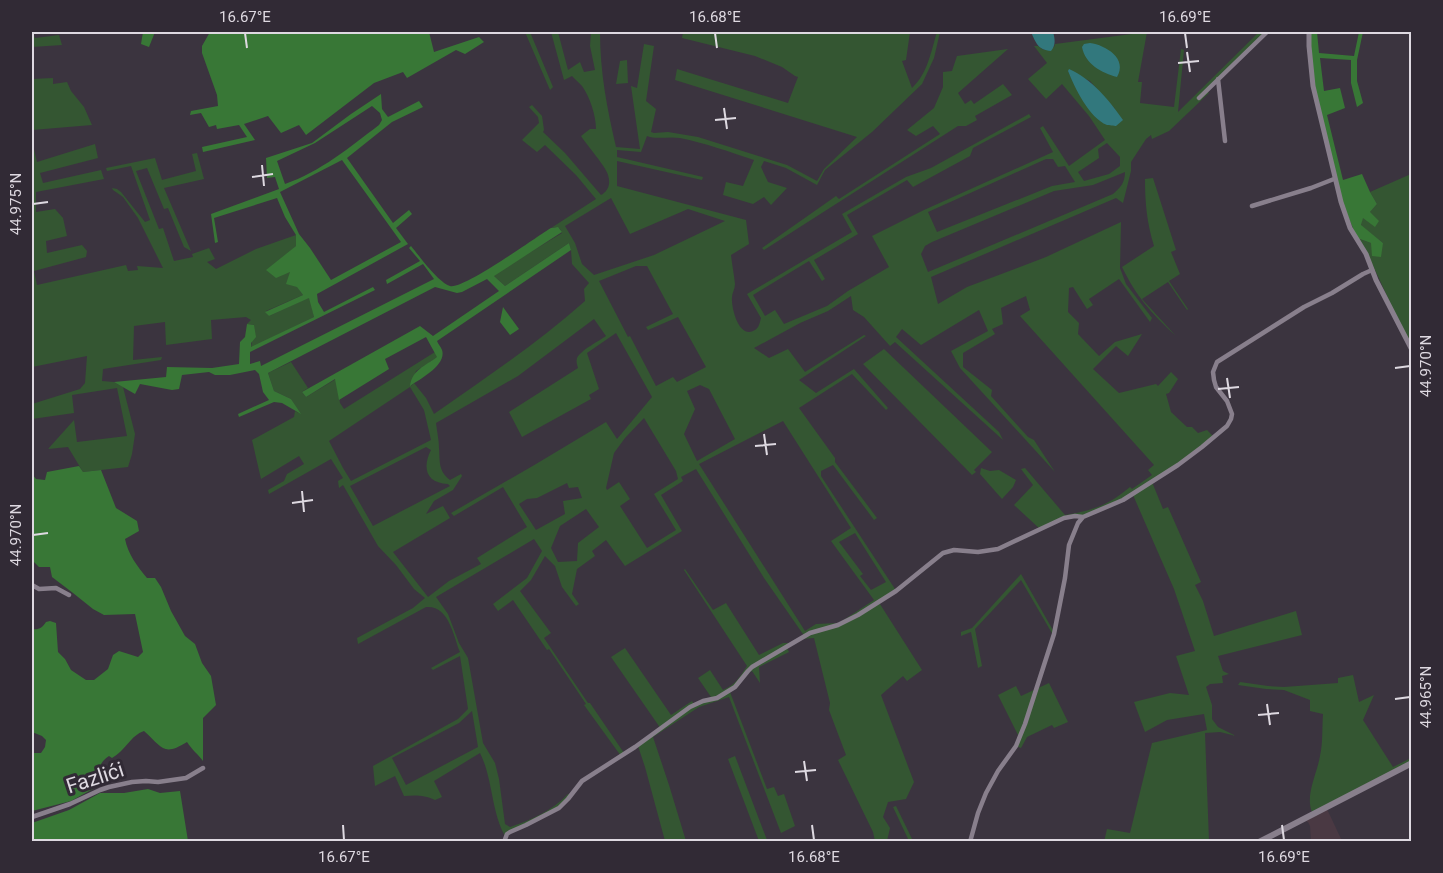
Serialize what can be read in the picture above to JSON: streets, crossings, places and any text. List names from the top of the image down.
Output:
{
  "streets": {
    "street": ["Fazlići"]
  },
  "coordinates": [
    "16.67°E",
    "16.68°E",
    "16.69°E",
    "44.975°N",
    "44.970°N",
    "44.965°N"
  ]
}
